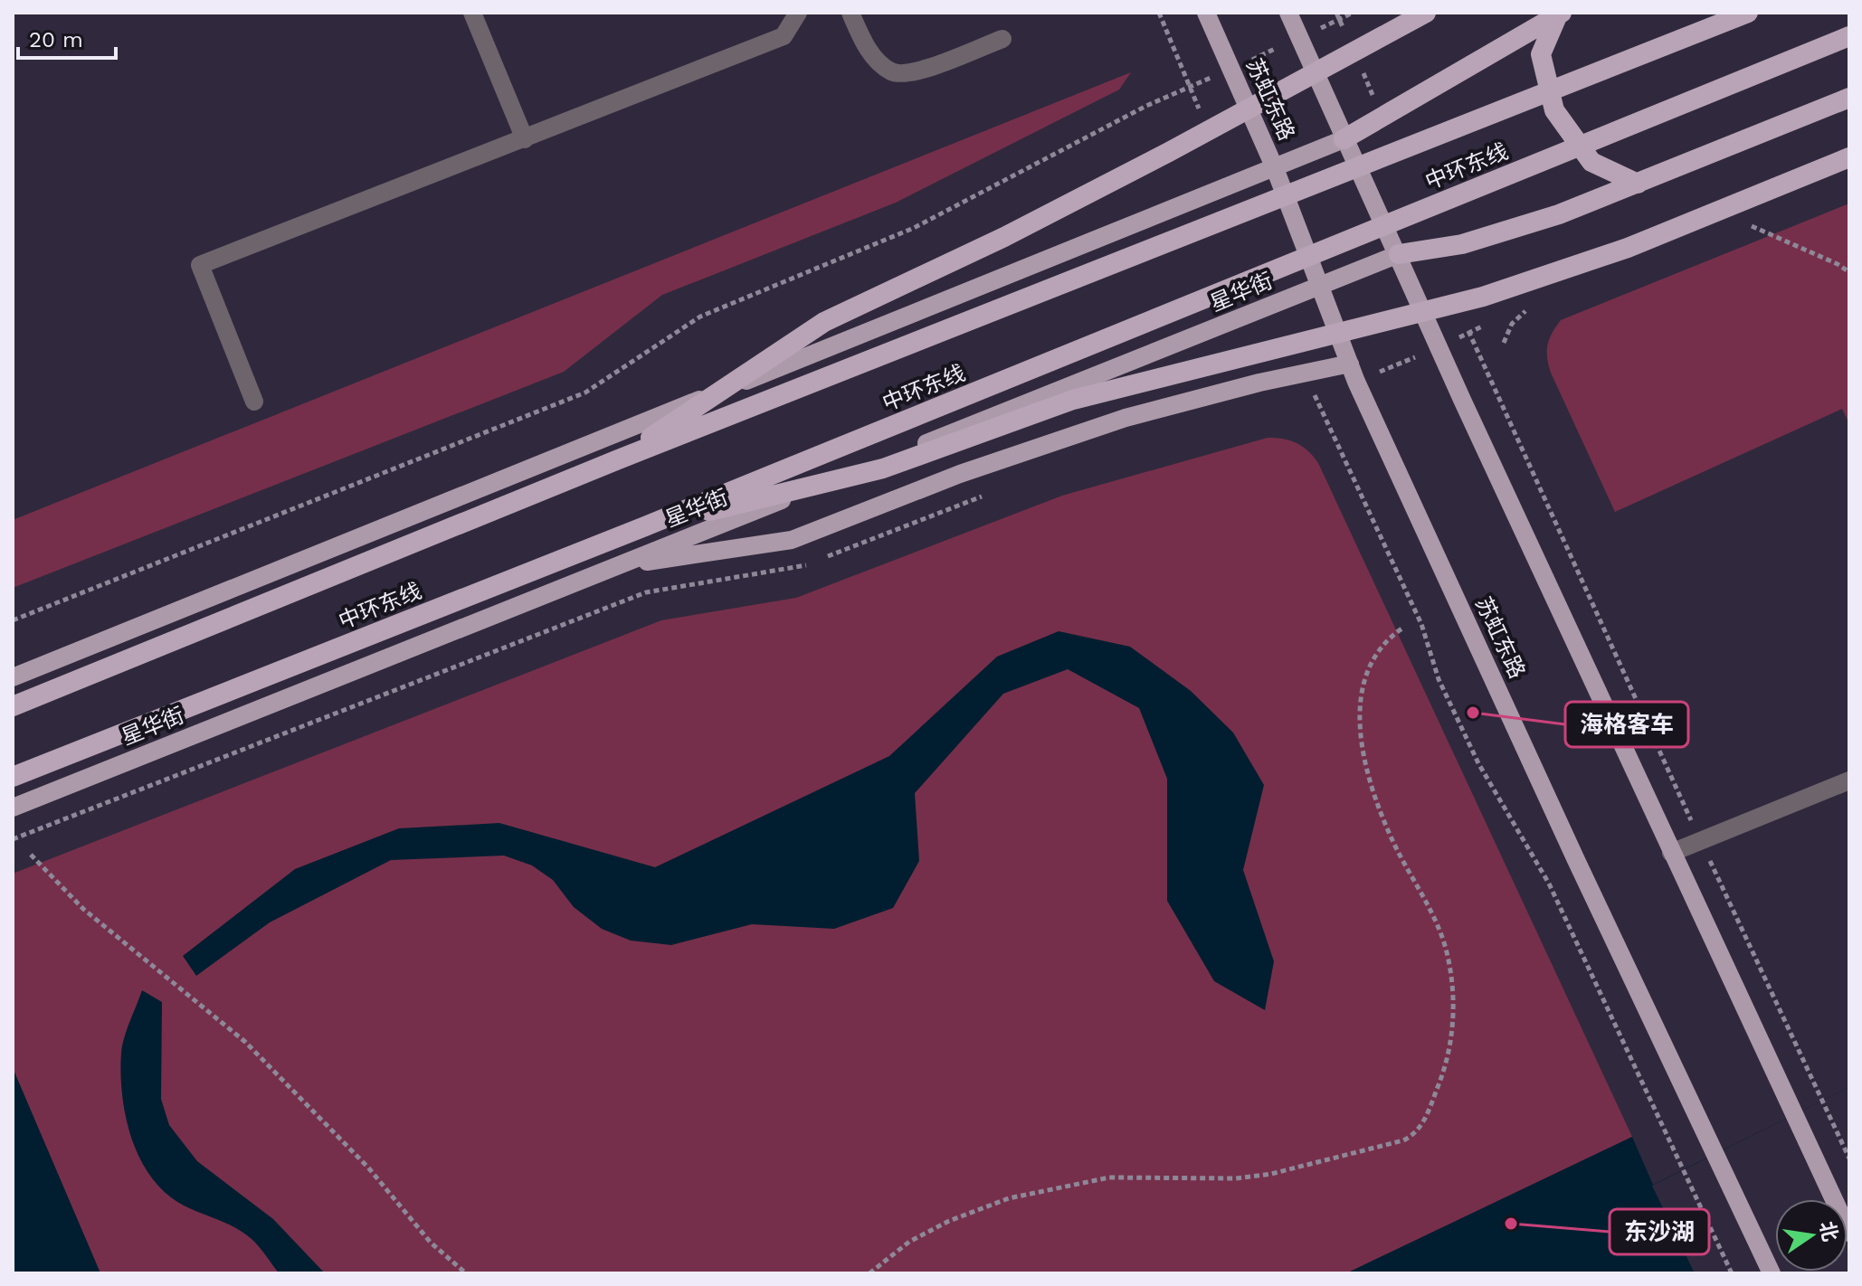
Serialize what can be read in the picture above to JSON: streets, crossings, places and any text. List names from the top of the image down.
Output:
{
  "streets": {
    "highway": ["中环东线"],
    "main road": ["苏虹东路", "星华街"]
  },
  "crossings": [
    ["苏虹东路", "星华街"]
  ],
  "places": ["海格客车", "东沙湖"],
  "scale_bar": "20 m",
  "north": "right"
}
